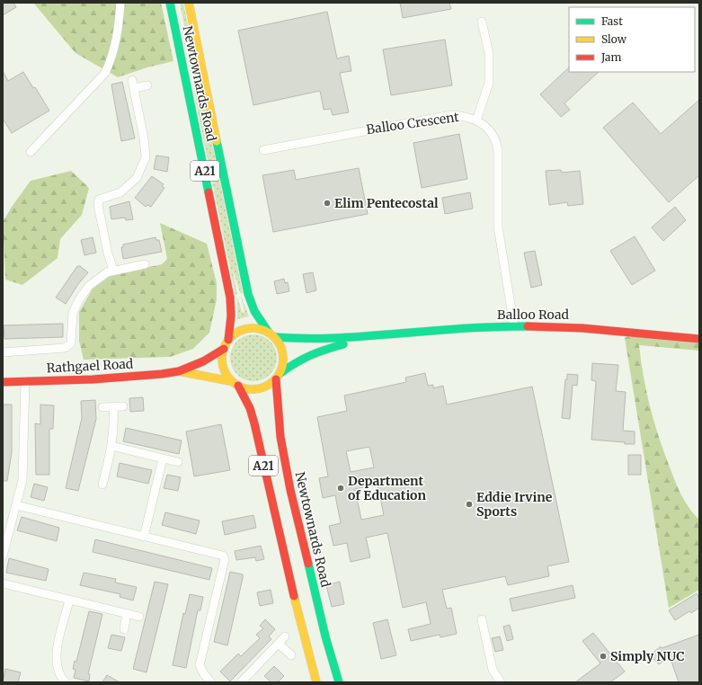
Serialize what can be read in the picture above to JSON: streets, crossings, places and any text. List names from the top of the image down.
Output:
{
  "streets": {
    "main road": [
      "Newtownards Road",
      "A21",
      "Balloo Road",
      "Rathgael Road"
    ],
    "street": ["Balloo Crescent"]
  },
  "crossings": [
    ["Newtownards Road", "A21"],
    ["Newtownards Road", "Balloo Road"],
    ["Newtownards Road", "Rathgael Road"],
    ["Balloo Crescent", "Balloo Road"],
    ["A21", "Balloo Road"],
    ["A21", "Rathgael Road"],
    ["Balloo Road", "Rathgael Road"]
  ],
  "places": [
    "Elim Pentecostal",
    "Department of Education",
    "Eddie Irvine Sports",
    "Simply NUC"
  ],
  "legend": ["Fast", "Slow", "Jam"]
}
